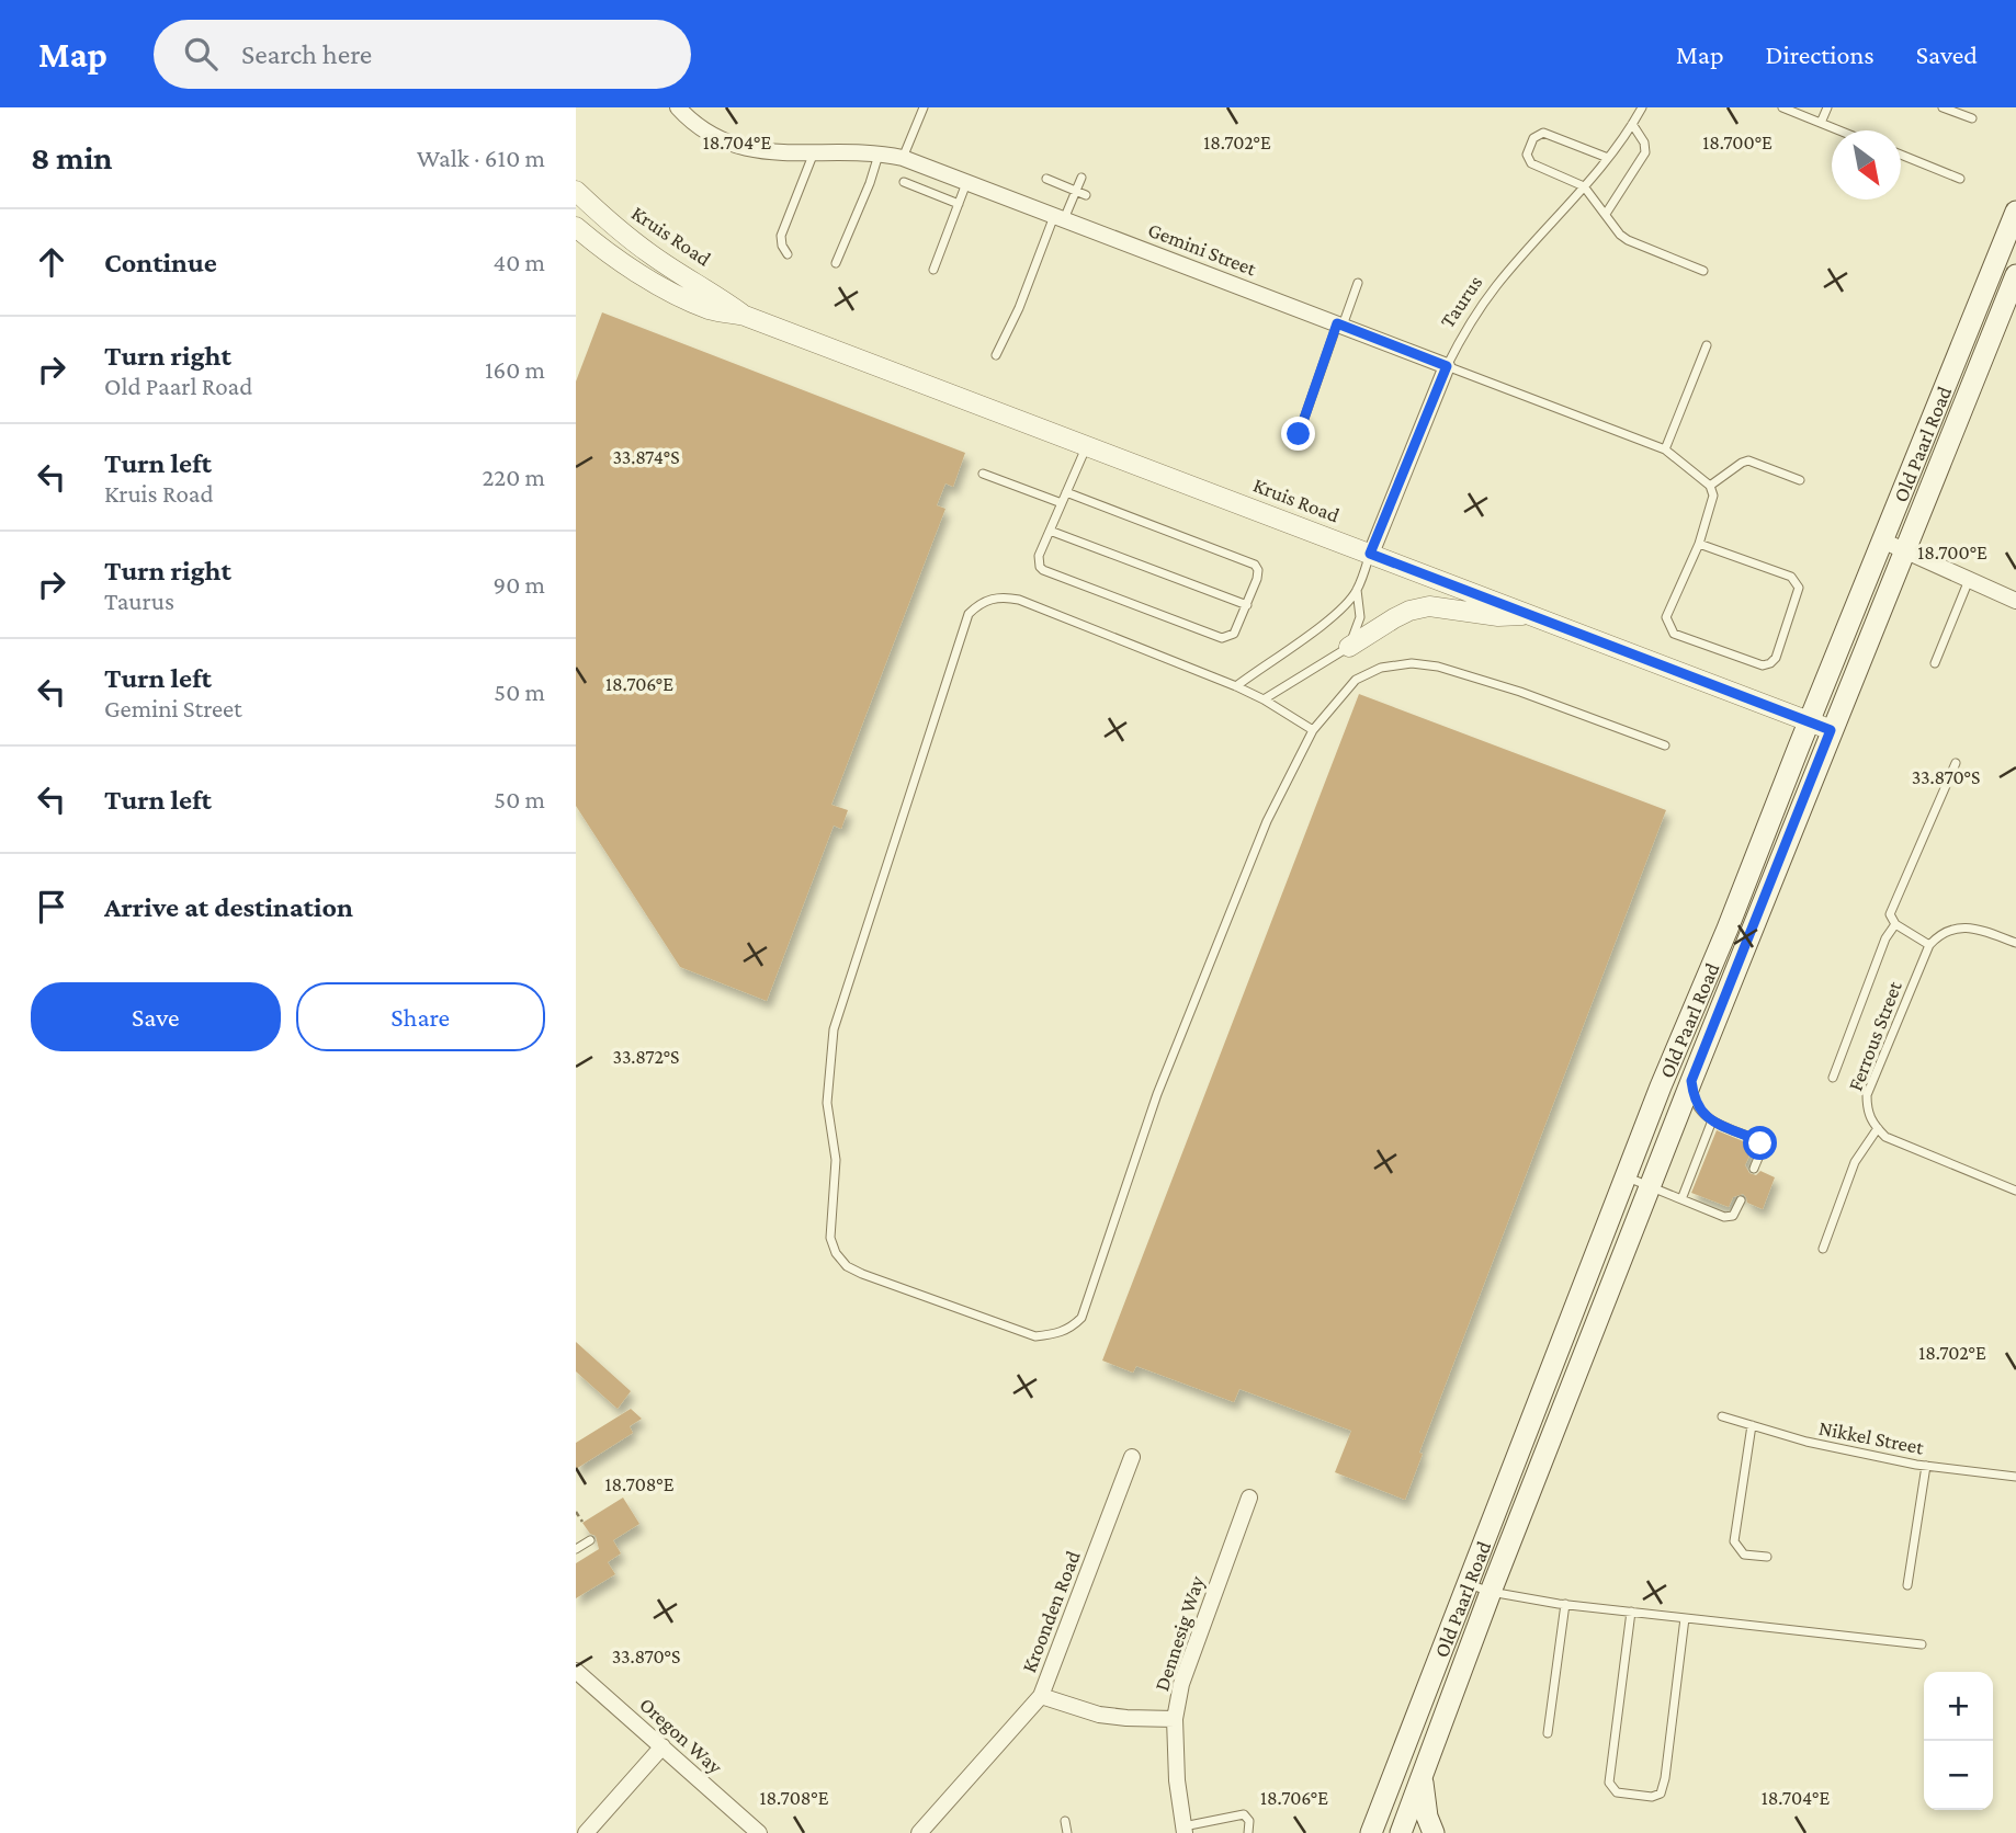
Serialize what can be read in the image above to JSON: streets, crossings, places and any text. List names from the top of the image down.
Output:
{
  "streets": {
    "main road": ["Old Paarl Road"],
    "street": [
      "Kruis Road",
      "Gemini Street",
      "Taurus",
      "Kroonden Road",
      "Dennesig Way",
      "Oregon Way"
    ],
    "lane": ["Ferrous Street", "Nikkel Street"]
  },
  "crossings": [
    ["Kruis Road", "Taurus"],
    ["Kruis Road", "Old Paarl Road"],
    ["Gemini Street", "Taurus"]
  ],
  "north": "bottom right",
  "page": {
    "header": "Map",
    "search": "Search here",
    "nav": ["Map", "Directions", "Saved"],
    "heading": ["8 min", "Walk · 610 m"],
    "list": [
      ["Continue", "40 m"],
      ["Turn right", "Old Paarl Road", "160 m"],
      ["Turn left", "Kruis Road", "220 m"],
      ["Turn right", "Taurus", "90 m"],
      ["Turn left", "Gemini Street", "50 m"],
      ["Turn left", "50 m"],
      "Arrive at destination"
    ],
    "buttons": ["Save", "Share"],
    "map_buttons": ["+", "−"]
  },
  "coordinates": [
    "18.704°E",
    "18.702°E",
    "18.700°E",
    "33.874°S",
    "18.706°E",
    "33.870°S",
    "33.872°S",
    "18.708°E"
  ]
}
